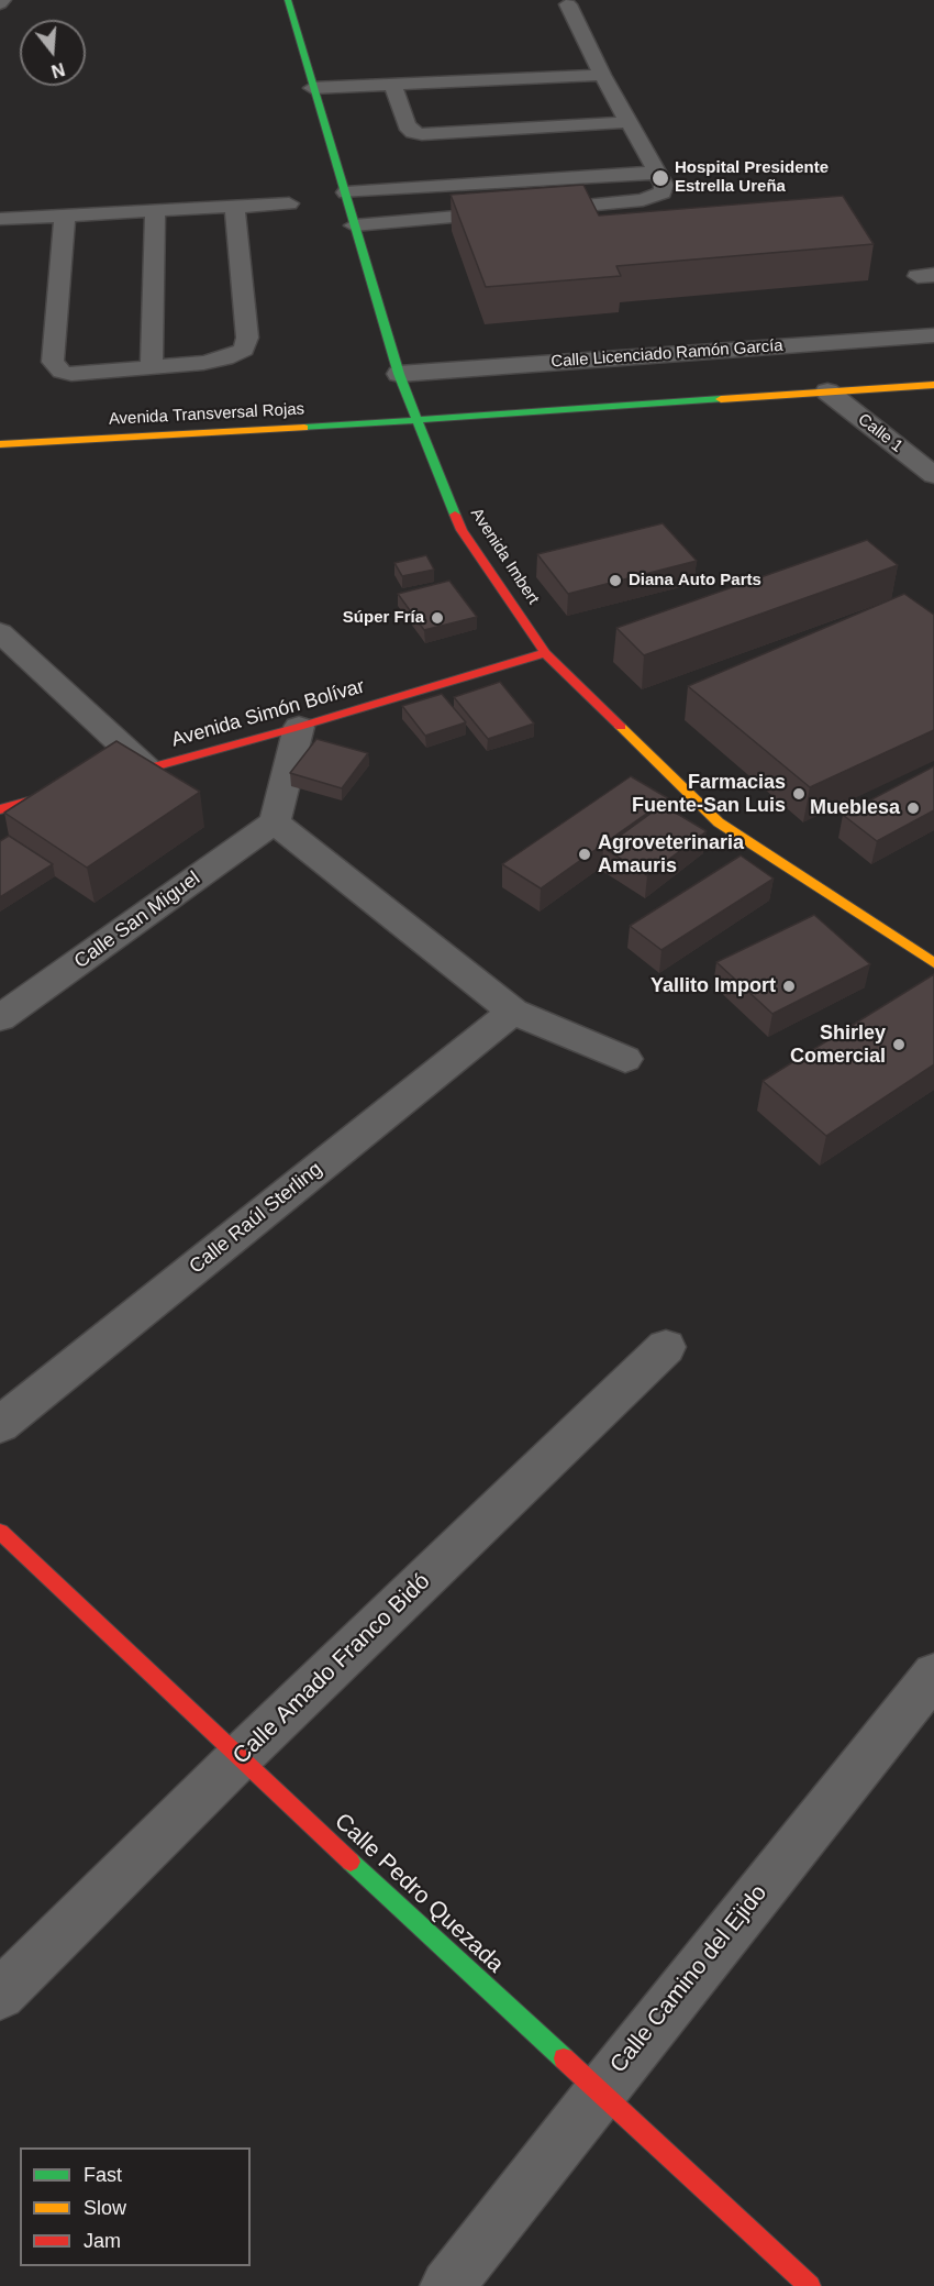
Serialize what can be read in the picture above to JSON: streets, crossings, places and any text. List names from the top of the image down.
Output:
{
  "streets": {
    "street": [
      "Calle Licenciado Ramón García",
      "Avenida Transversal Rojas",
      "Calle 1",
      "Avenida Imbert",
      "Avenida Simón Bolívar",
      "Calle San Miguel",
      "Calle Raúl Sterling",
      "Calle Amado Franco Bidó",
      "Calle Pedro Quezada",
      "Calle Camino del Ejido"
    ]
  },
  "crossings": [
    ["Calle Licenciado Ramón García", "Avenida Imbert"],
    ["Avenida Transversal Rojas", "Avenida Imbert"],
    ["Avenida Imbert", "Avenida Simón Bolívar"],
    ["Calle Amado Franco Bidó", "Calle Pedro Quezada"],
    ["Calle Pedro Quezada", "Calle Camino del Ejido"]
  ],
  "places": [
    "Hospital Presidente Estrella Ureña",
    "Diana Auto Parts",
    "Súper Fría",
    "Farmacias Fuente-San Luis",
    "Mueblesa",
    "Agroveterinaria Amauris",
    "Yallito Import",
    "Shirley Comercial"
  ],
  "legend": ["Fast", "Slow", "Jam"],
  "north": "bottom"
}
